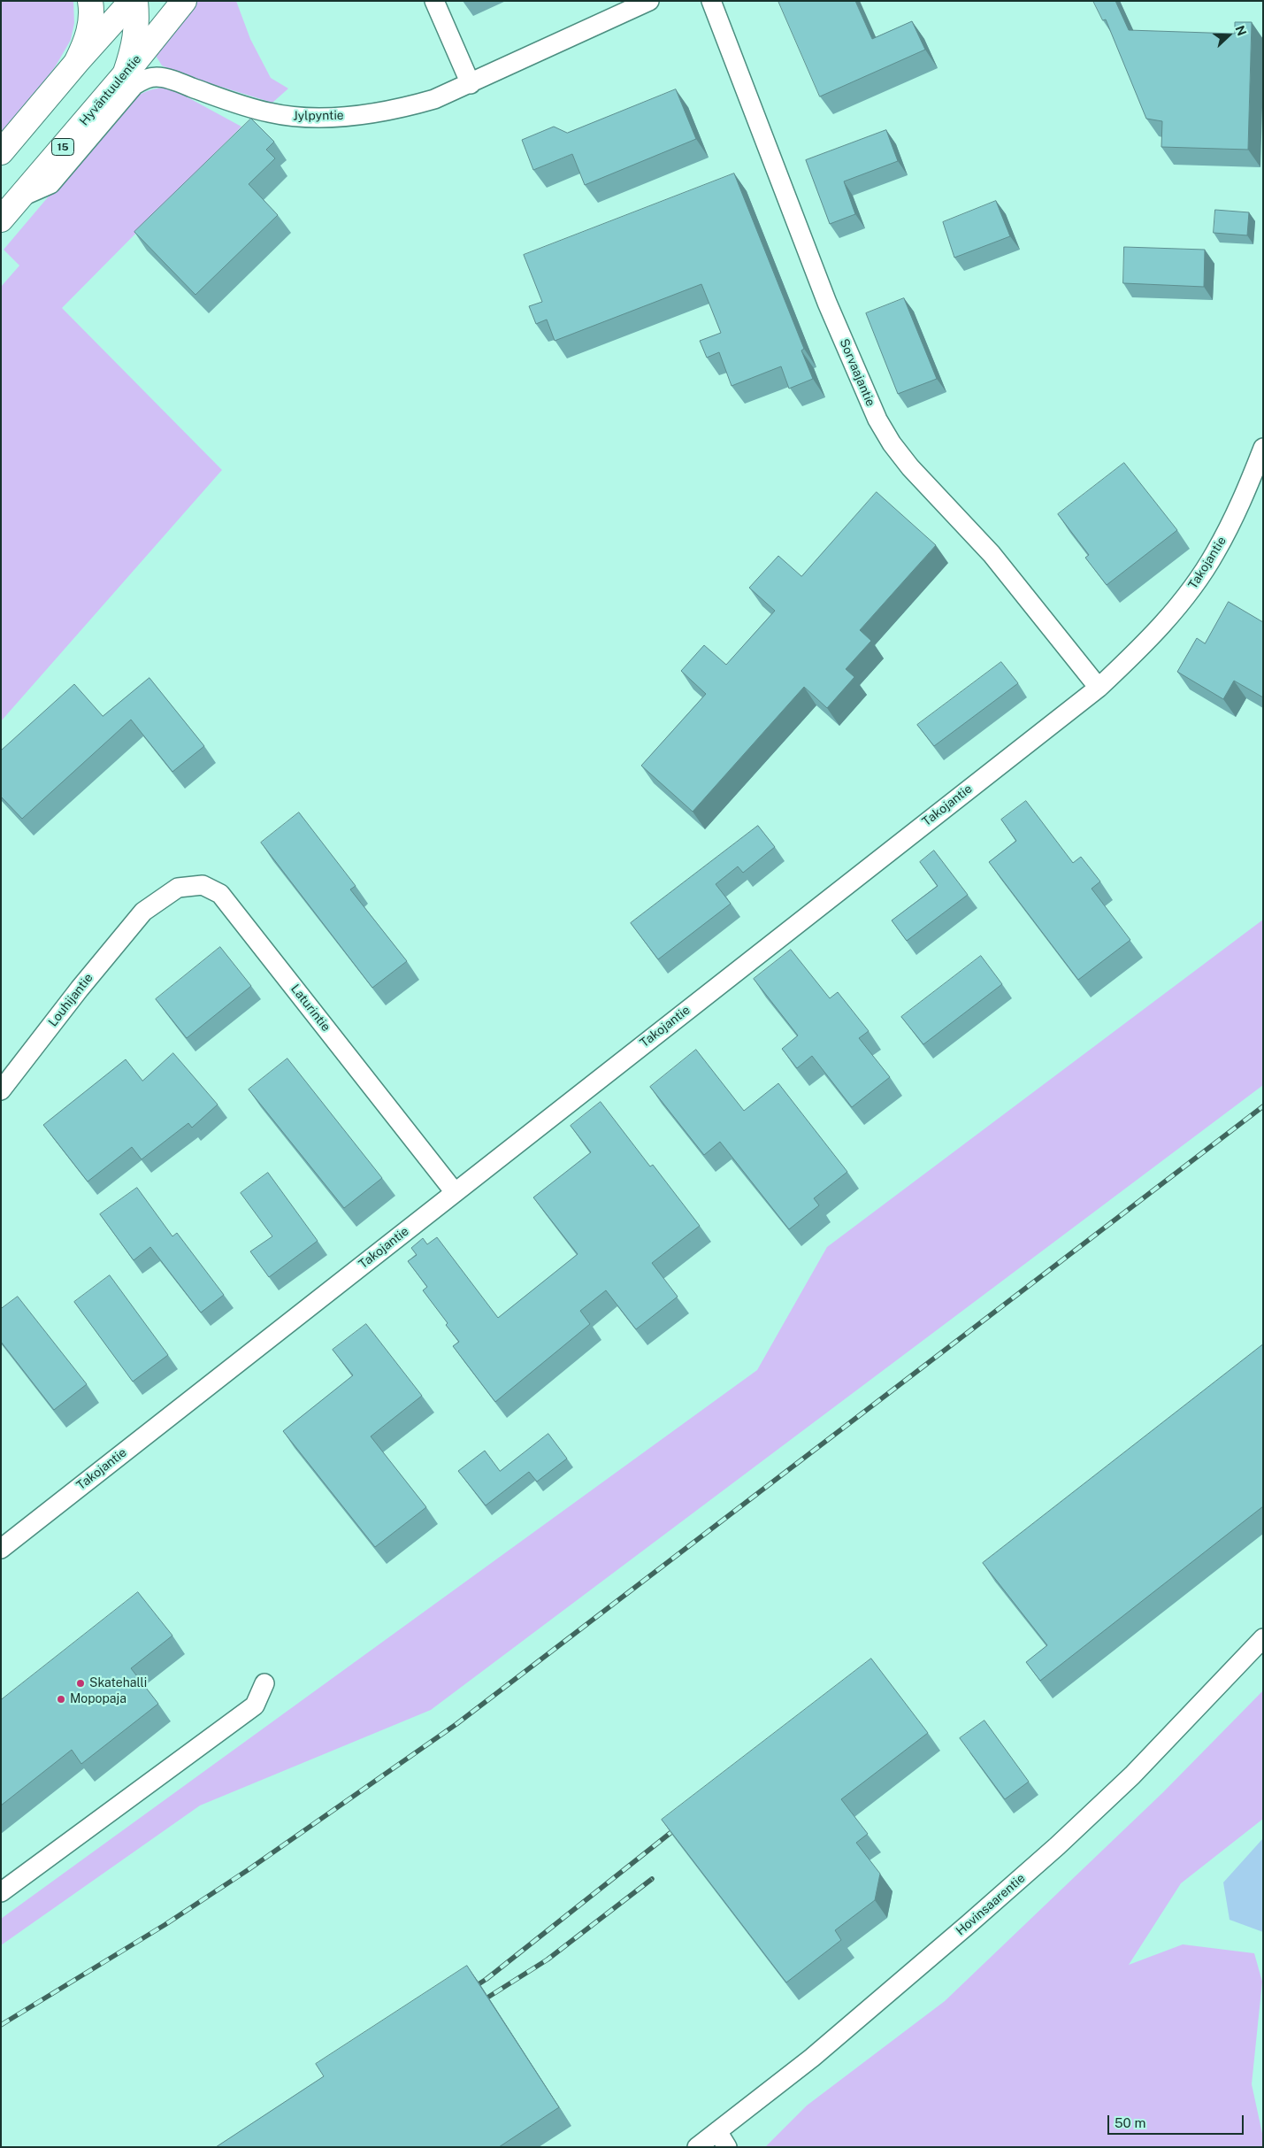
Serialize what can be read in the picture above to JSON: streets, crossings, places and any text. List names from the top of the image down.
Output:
{
  "streets": {
    "main road": ["Hyväntuulentie", "15"],
    "street": [
      "Jylpyntie",
      "Sorvaajantie",
      "Takojantie",
      "Louhijantie",
      "Laturintie",
      "Hovinsaarentie"
    ]
  },
  "crossings": [
    ["Hyväntuulentie", "Jylpyntie"],
    ["Sorvaajantie", "Takojantie"],
    ["Takojantie", "Laturintie"],
    ["Louhijantie", "Laturintie"]
  ],
  "places": ["Skatehalli", "Mopopaja"],
  "scale_bar": "50 m",
  "north": "right"
}
